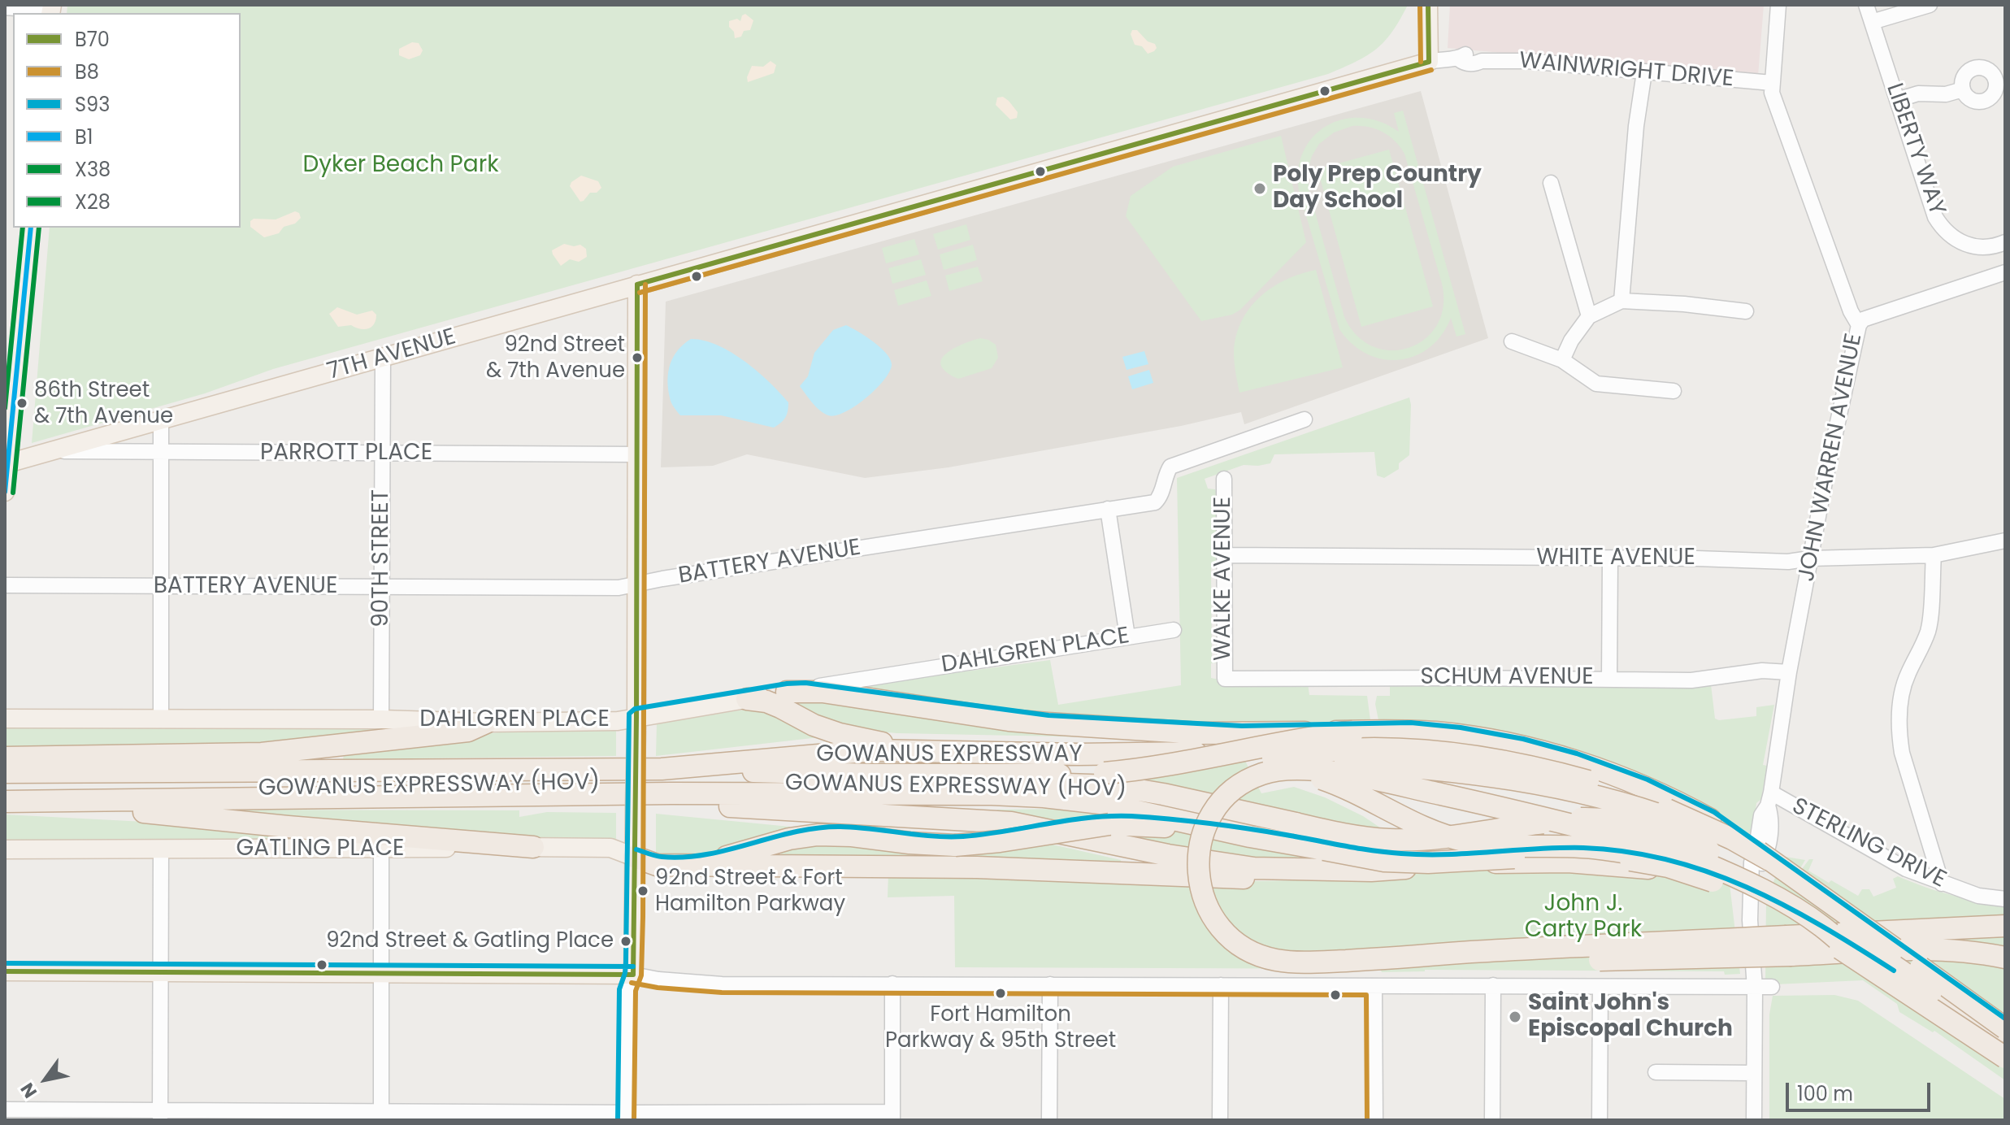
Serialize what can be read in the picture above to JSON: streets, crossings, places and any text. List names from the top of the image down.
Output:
{
  "streets": {
    "highway": ["GOWANUS EXPRESSWAY", "GOWANUS EXPRESSWAY (HOV)"],
    "main road": ["7TH AVENUE", "DAHLGREN PLACE", "GATLING PLACE"],
    "street": [
      "WAINWRIGHT DRIVE",
      "LIBERTY WAY",
      "PARROTT PLACE",
      "JOHN WARREN AVENUE",
      "90TH STREET",
      "WHITE AVENUE",
      "BATTERY AVENUE",
      "WALKE AVENUE",
      "SCHUM AVENUE",
      "STERLING DRIVE"
    ]
  },
  "crossings": [
    ["WAINWRIGHT DRIVE", "7TH AVENUE"],
    ["WAINWRIGHT DRIVE", "JOHN WARREN AVENUE"],
    ["7TH AVENUE", "PARROTT PLACE"],
    ["7TH AVENUE", "90TH STREET"],
    ["PARROTT PLACE", "90TH STREET"],
    ["JOHN WARREN AVENUE", "WHITE AVENUE"],
    ["JOHN WARREN AVENUE", "SCHUM AVENUE"],
    ["JOHN WARREN AVENUE", "GOWANUS EXPRESSWAY"],
    ["JOHN WARREN AVENUE", "STERLING DRIVE"],
    ["90TH STREET", "BATTERY AVENUE"],
    ["90TH STREET", "DAHLGREN PLACE"],
    ["WHITE AVENUE", "WALKE AVENUE"],
    ["WALKE AVENUE", "SCHUM AVENUE"]
  ],
  "parks": ["Dyker Beach Park", "John J. Carty Park"],
  "places": [
    "Poly Prep Country Day School",
    "92nd Street & 7th Avenue",
    "86th Street & 7th Avenue",
    "92nd Street & Fort Hamilton Parkway",
    "92nd Street & Gatling Place",
    "Fort Hamilton Parkway & 95th Street",
    "Saint John's Episcopal Church"
  ],
  "lines": [
    "transit line B70",
    "transit line B8",
    "transit line B1",
    "transit line X38",
    "transit line X28",
    "transit line S93"
  ],
  "legend": [
    "B70",
    "B8",
    "S93",
    "B1",
    "X38",
    "X28"
  ],
  "scale_bar": "100 m",
  "north": "bottom left"
}
